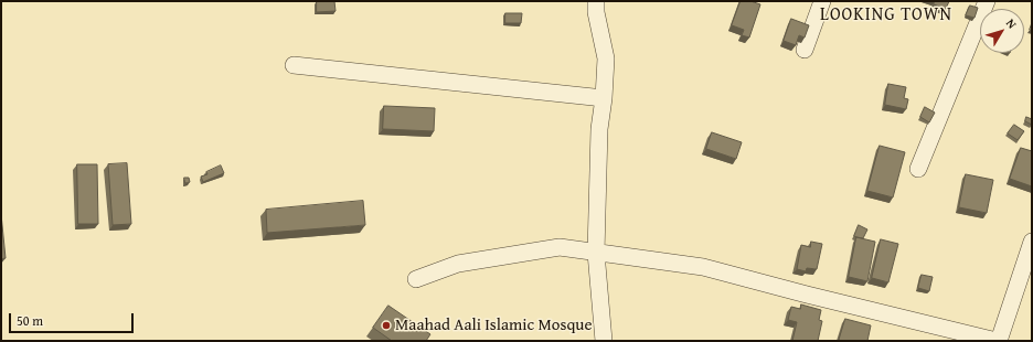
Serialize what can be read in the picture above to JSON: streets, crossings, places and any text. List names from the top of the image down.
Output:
{
  "districts": ["LOOKING TOWN"],
  "places": ["Maahad Aali Islamic Mosque"],
  "scale_bar": "50 m",
  "north": "top right"
}
